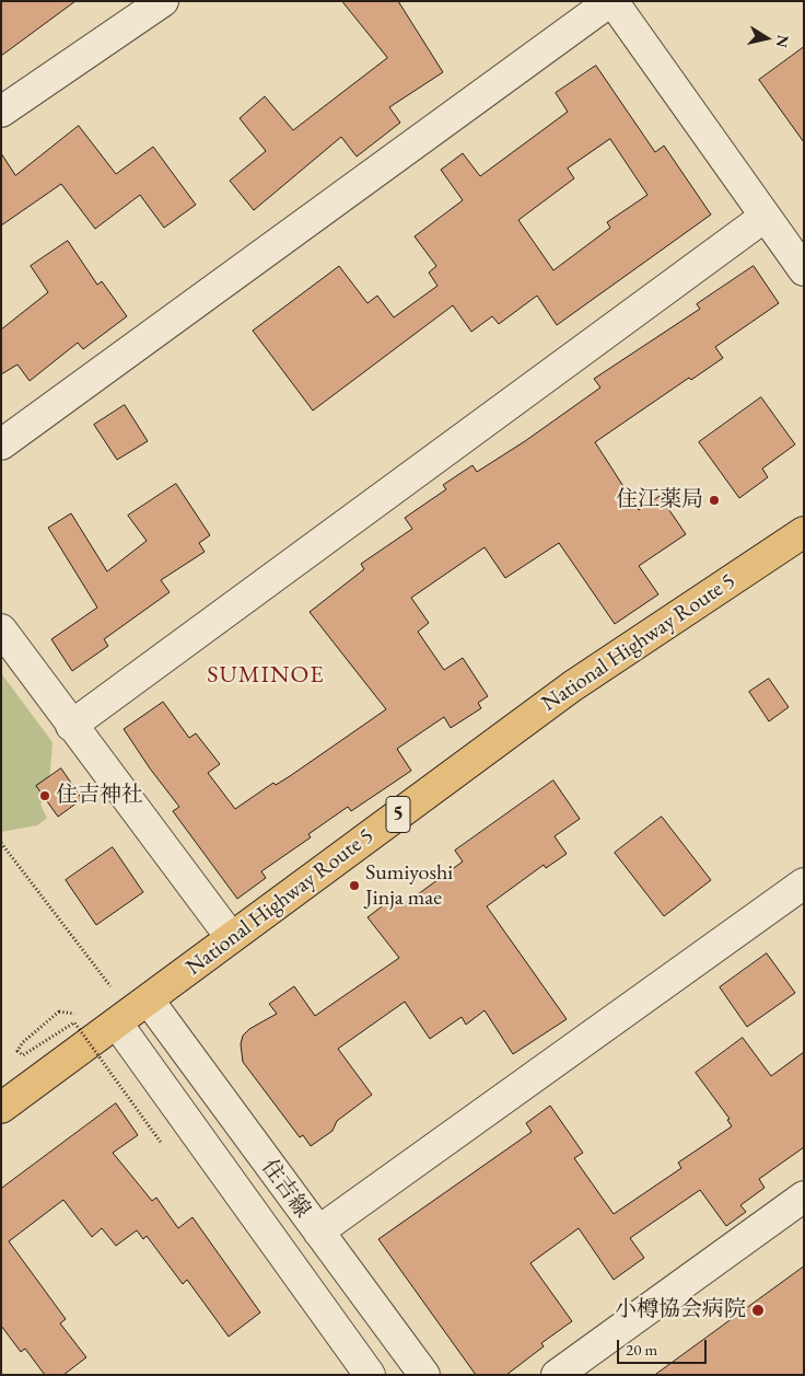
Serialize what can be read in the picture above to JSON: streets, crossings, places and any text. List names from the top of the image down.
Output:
{
  "streets": {
    "highway": ["National Highway Route 5", "5"],
    "street": ["住吉線"]
  },
  "crossings": [
    ["National Highway Route 5", "住吉線"]
  ],
  "districts": ["SUMINOE"],
  "places": [
    "住江薬局",
    "住吉神社",
    "Sumiyoshi Jinja mae",
    "小樽協会病院"
  ],
  "scale_bar": "20 m",
  "north": "right"
}
